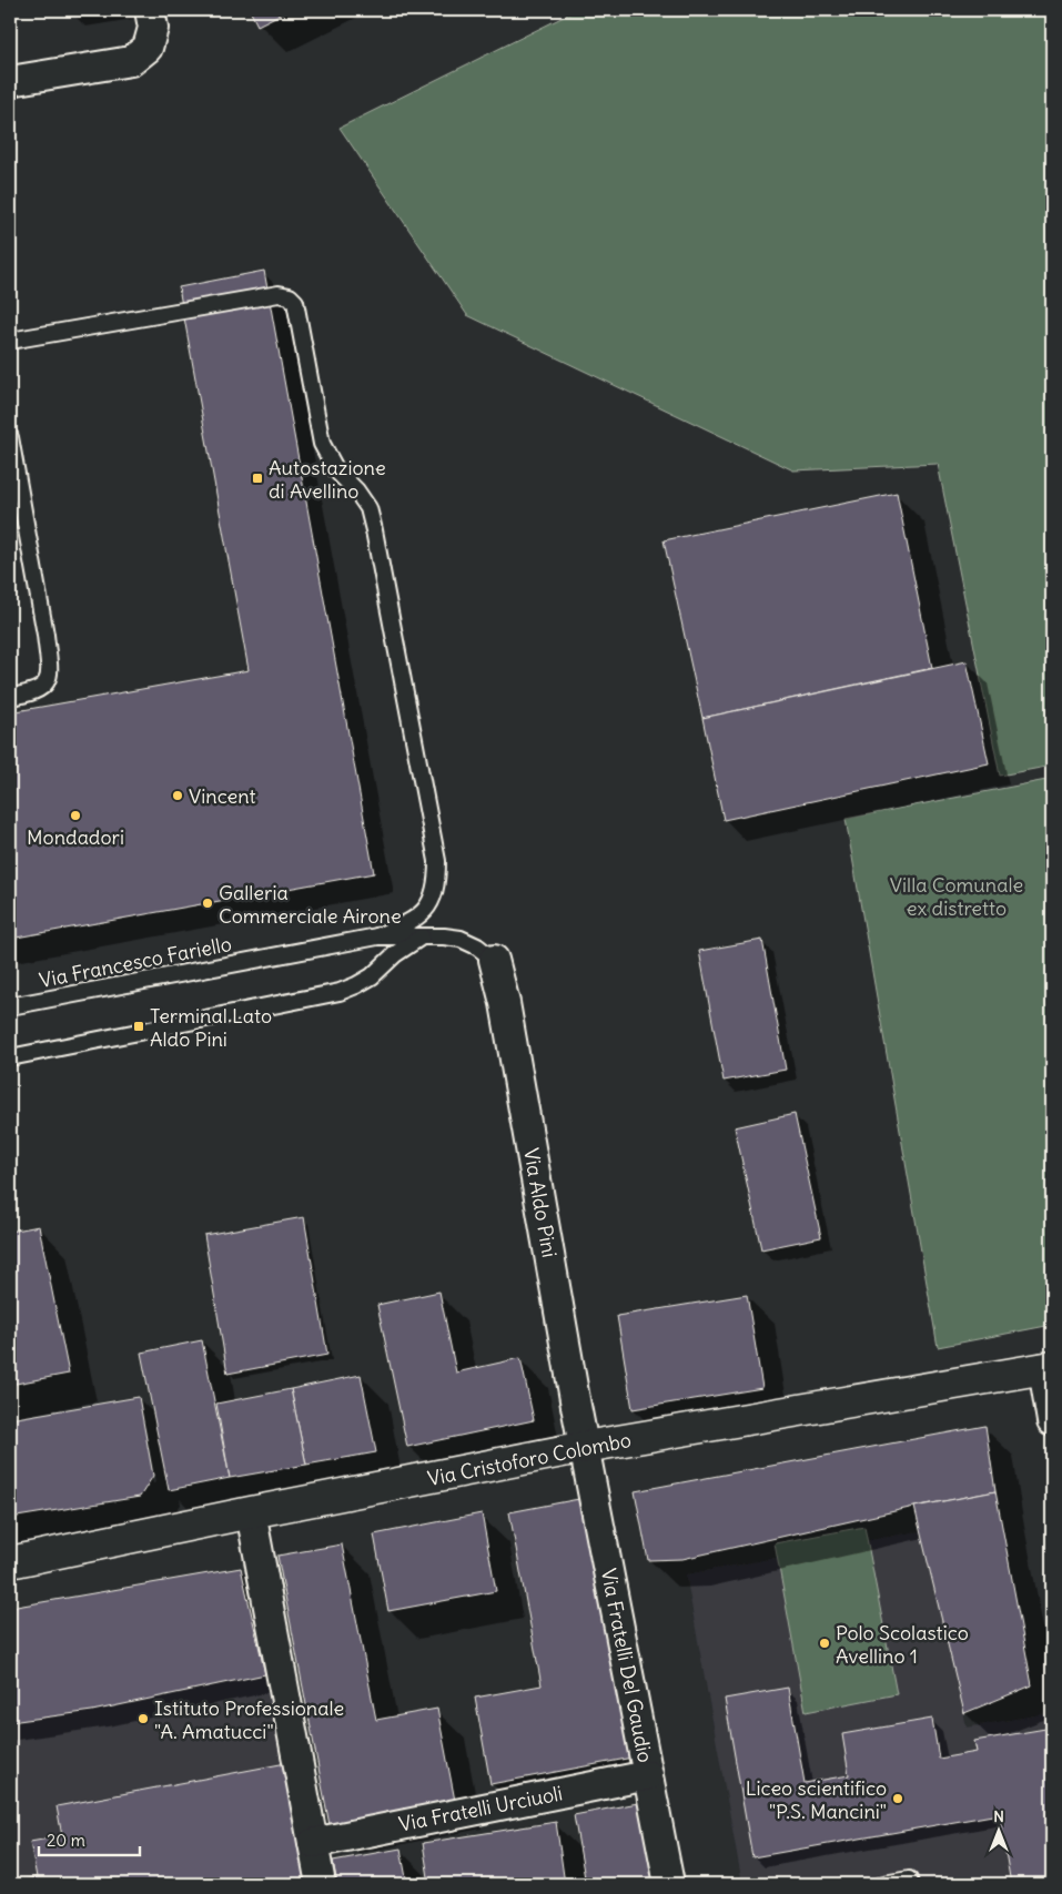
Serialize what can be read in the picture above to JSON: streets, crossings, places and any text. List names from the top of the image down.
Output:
{
  "streets": {
    "street": [
      "Via Aldo Pini",
      "Via Cristoforo Colombo",
      "Via Fratelli Del Gaudio",
      "Via Fratelli Urciuoli"
    ],
    "lane": ["Via Francesco Fariello"]
  },
  "crossings": [
    ["Via Francesco Fariello", "Via Aldo Pini"],
    ["Via Aldo Pini", "Via Cristoforo Colombo"],
    ["Via Aldo Pini", "Via Fratelli Del Gaudio"],
    ["Via Cristoforo Colombo", "Via Fratelli Del Gaudio"],
    ["Via Fratelli Del Gaudio", "Via Fratelli Urciuoli"]
  ],
  "parks": ["Villa Comunale ex distretto"],
  "places": {
    "transit": ["Autostazione di Avellino", "Terminal Lato Aldo Pini"],
    "other": [
      "Vincent",
      "Mondadori",
      "Galleria Commerciale Airone",
      "Polo Scolastico Avellino 1",
      "Istituto Professionale \"A. Amatucci\"",
      "Liceo scientifico \"P.S. Mancini\""
    ]
  },
  "scale_bar": "20 m",
  "north": "top"
}
